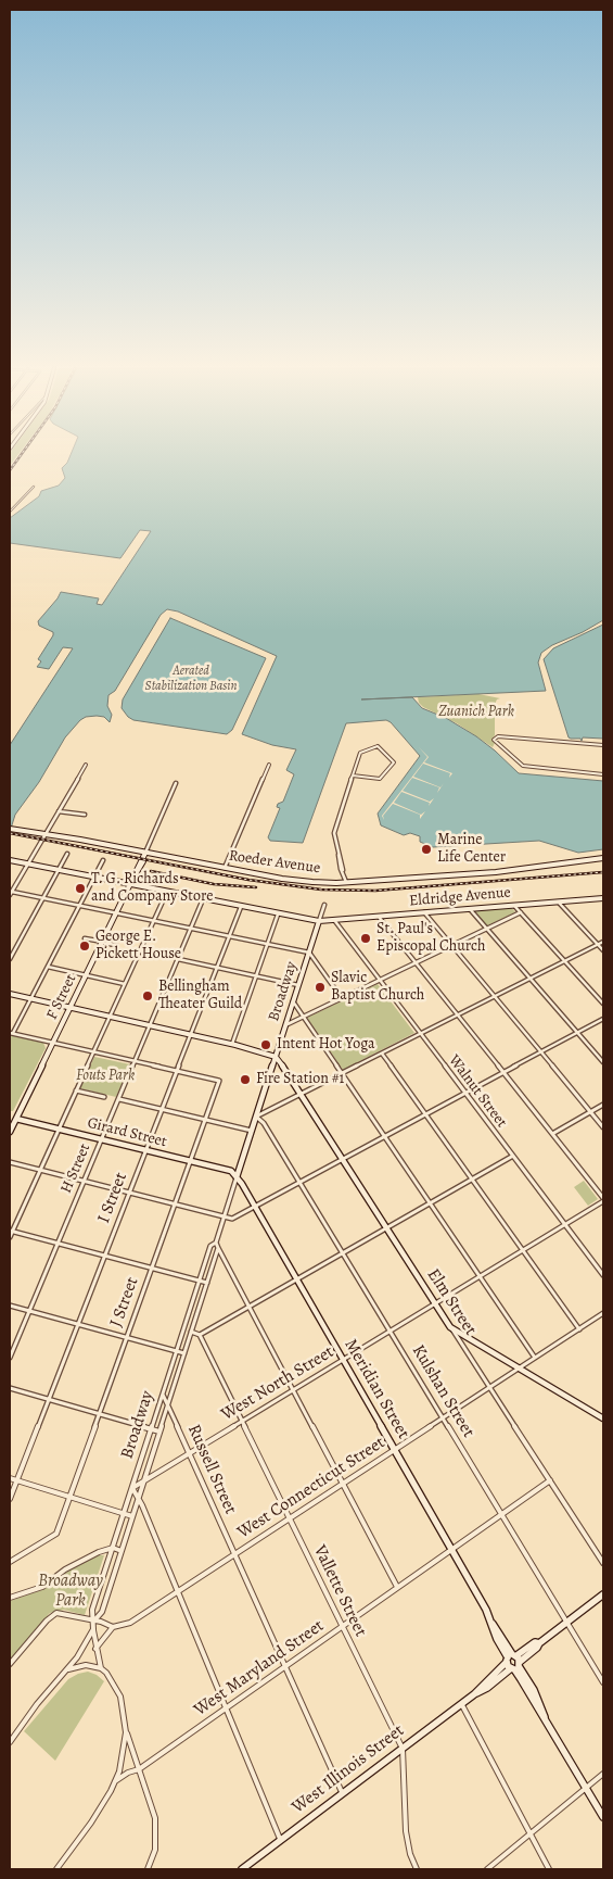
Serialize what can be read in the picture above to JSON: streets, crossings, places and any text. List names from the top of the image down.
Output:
{
  "streets": {
    "main road": ["F Street", "Meridian Street", "West Illinois Street"],
    "street": [
      "Roeder Avenue",
      "Eldridge Avenue",
      "Broadway",
      "Walnut Street",
      "Girard Street",
      "H Street",
      "I Street",
      "J Street",
      "Elm Street",
      "West North Street",
      "Kulshan Street",
      "Russell Street",
      "West Connecticut Street",
      "Vallette Street",
      "West Maryland Street"
    ]
  },
  "crossings": [
    ["Roeder Avenue", "F Street"],
    ["Eldridge Avenue", "Broadway"],
    ["Eldridge Avenue", "F Street"],
    ["Eldridge Avenue", "Walnut Street"],
    ["Eldridge Avenue", "H Street"],
    ["Eldridge Avenue", "I Street"],
    ["Broadway", "Girard Street"],
    ["Broadway", "Elm Street"],
    ["Broadway", "West North Street"],
    ["Broadway", "Meridian Street"],
    ["Broadway", "Kulshan Street"],
    ["Broadway", "Russell Street"],
    ["F Street", "Girard Street"],
    ["Walnut Street", "West North Street"],
    ["Girard Street", "H Street"],
    ["Girard Street", "I Street"],
    ["Girard Street", "J Street"],
    ["Girard Street", "Meridian Street"],
    ["I Street", "J Street"],
    ["Elm Street", "West North Street"],
    ["Elm Street", "West Connecticut Street"],
    ["Elm Street", "West Maryland Street"],
    ["West North Street", "Meridian Street"],
    ["West North Street", "Kulshan Street"],
    ["West North Street", "Russell Street"],
    ["West North Street", "Vallette Street"],
    ["Meridian Street", "West Connecticut Street"],
    ["Meridian Street", "West Maryland Street"],
    ["Meridian Street", "West Illinois Street"],
    ["Kulshan Street", "West Connecticut Street"],
    ["Kulshan Street", "West Maryland Street"],
    ["Kulshan Street", "West Illinois Street"],
    ["Russell Street", "West Connecticut Street"],
    ["Russell Street", "West Maryland Street"],
    ["Russell Street", "West Illinois Street"],
    ["West Connecticut Street", "Vallette Street"],
    ["Vallette Street", "West Maryland Street"],
    ["Vallette Street", "West Illinois Street"]
  ],
  "water": ["Aerated Stabilization Basin"],
  "parks": ["Zuanich Park", "Fouts Park", "Broadway Park"],
  "places": [
    "Marine Life Center",
    "T. G. Richards and Company Store",
    "St. Paul's Episcopal Church",
    "George E. Pickett House",
    "Slavic Baptist Church",
    "Bellingham Theater Guild",
    "Intent Hot Yoga",
    "Fire Station #1"
  ]
}
